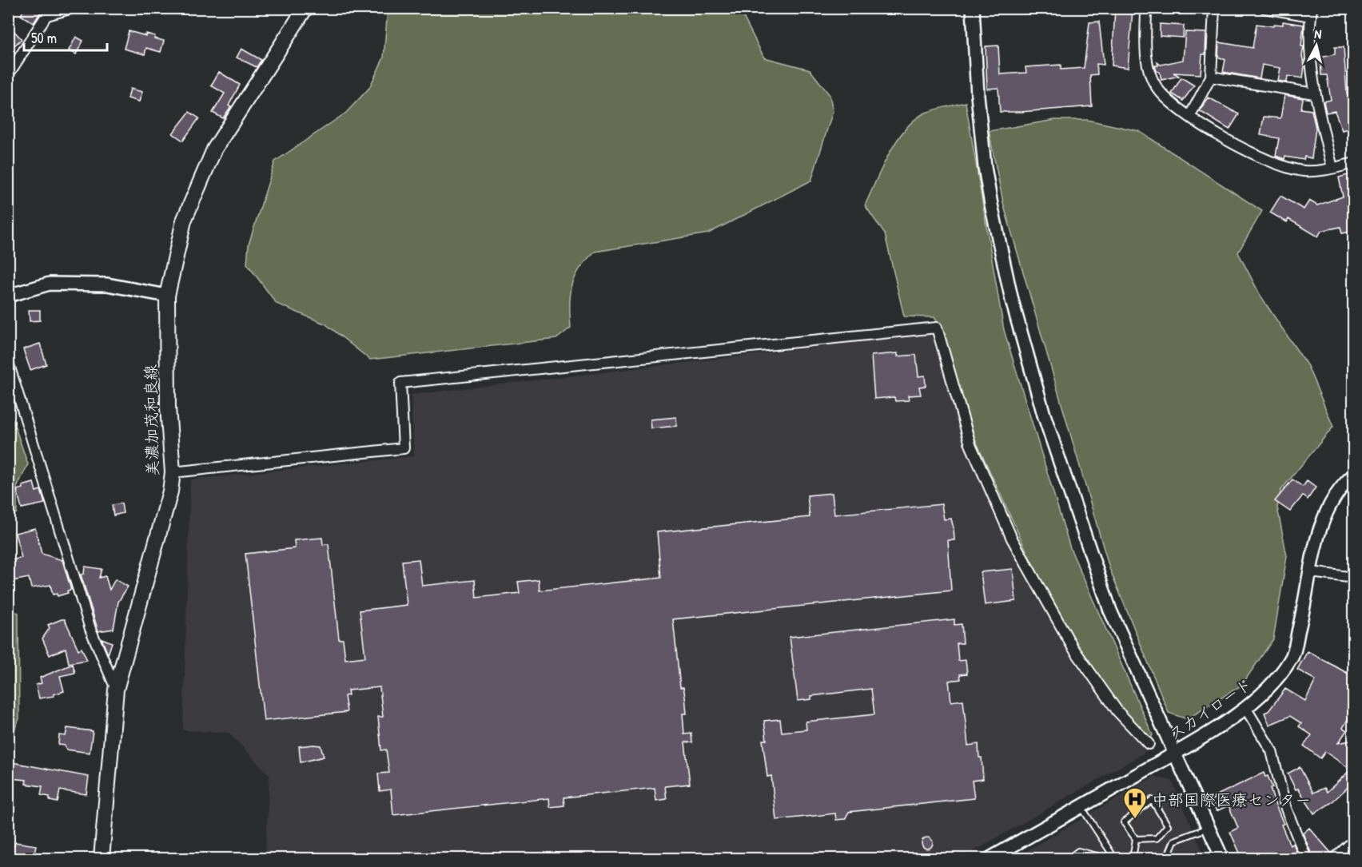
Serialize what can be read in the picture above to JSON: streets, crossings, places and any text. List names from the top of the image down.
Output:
{
  "streets": {
    "main road": ["美濃加茂和良線"],
    "street": ["スカイロード"]
  },
  "places": {
    "hospital": ["中部国際医療センター"]
  },
  "scale_bar": "50 m",
  "north": "top"
}
